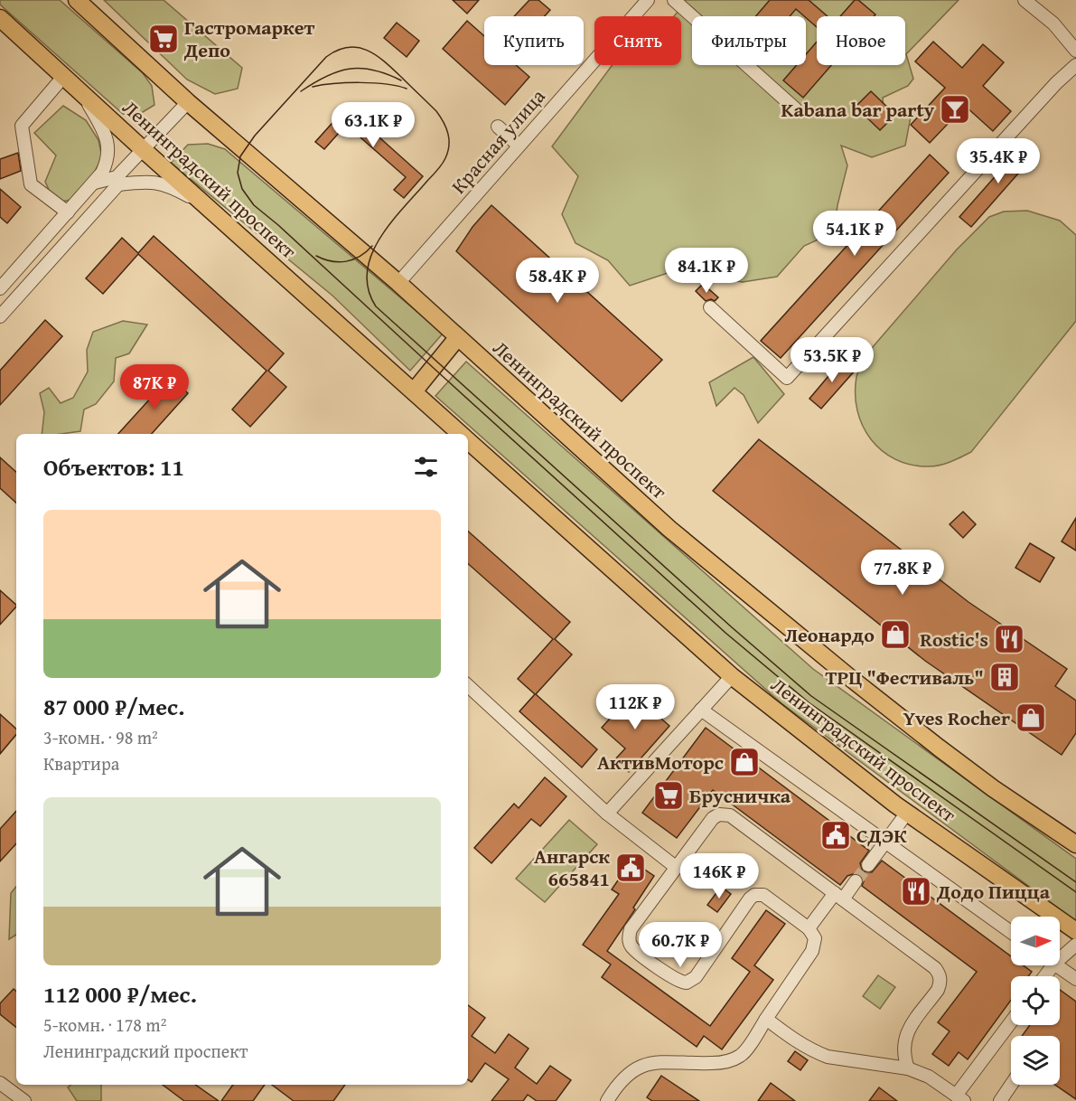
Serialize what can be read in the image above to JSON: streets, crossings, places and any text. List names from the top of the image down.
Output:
{
  "streets": {
    "main road": ["Ленинградский проспект"],
    "street": ["Красная улица"]
  },
  "crossings": [
    ["Красная улица", "Ленинградский проспект"]
  ],
  "places": {
    "supermarket": ["Гастромаркет Депо", "Брусничка"],
    "bar": ["Kabana bar party"],
    "shop": ["Леонардо", "Yves Rocher", "АктивМоторс"],
    "restaurant": ["Rostic's", "Додо Пицца"],
    "building": ["ТРЦ \"Фестиваль\""],
    "public building": ["СДЭК", "Ангарск 665841"]
  },
  "north": "right",
  "page": {
    "chip": [
      "Купить",
      "Снять",
      "Фильтры",
      "Новое"
    ],
    "price": [
      "63.1K ₽",
      "35.4K ₽",
      "54.1K ₽",
      "84.1K ₽",
      "58.4K ₽",
      "53.5K ₽",
      "87K ₽",
      "77.8K ₽",
      "112K ₽",
      "146K ₽",
      "60.7K ₽"
    ],
    "heading": "Объектов: 11",
    "list": [
      {
        "name": "87 000 ₽/мес.",
        "note": "3-комн. · 98 m² · Квартира"
      },
      {
        "name": "112 000 ₽/мес.",
        "note": "5-комн. · 178 m² · Ленинградский проспект"
      }
    ]
  }
}
